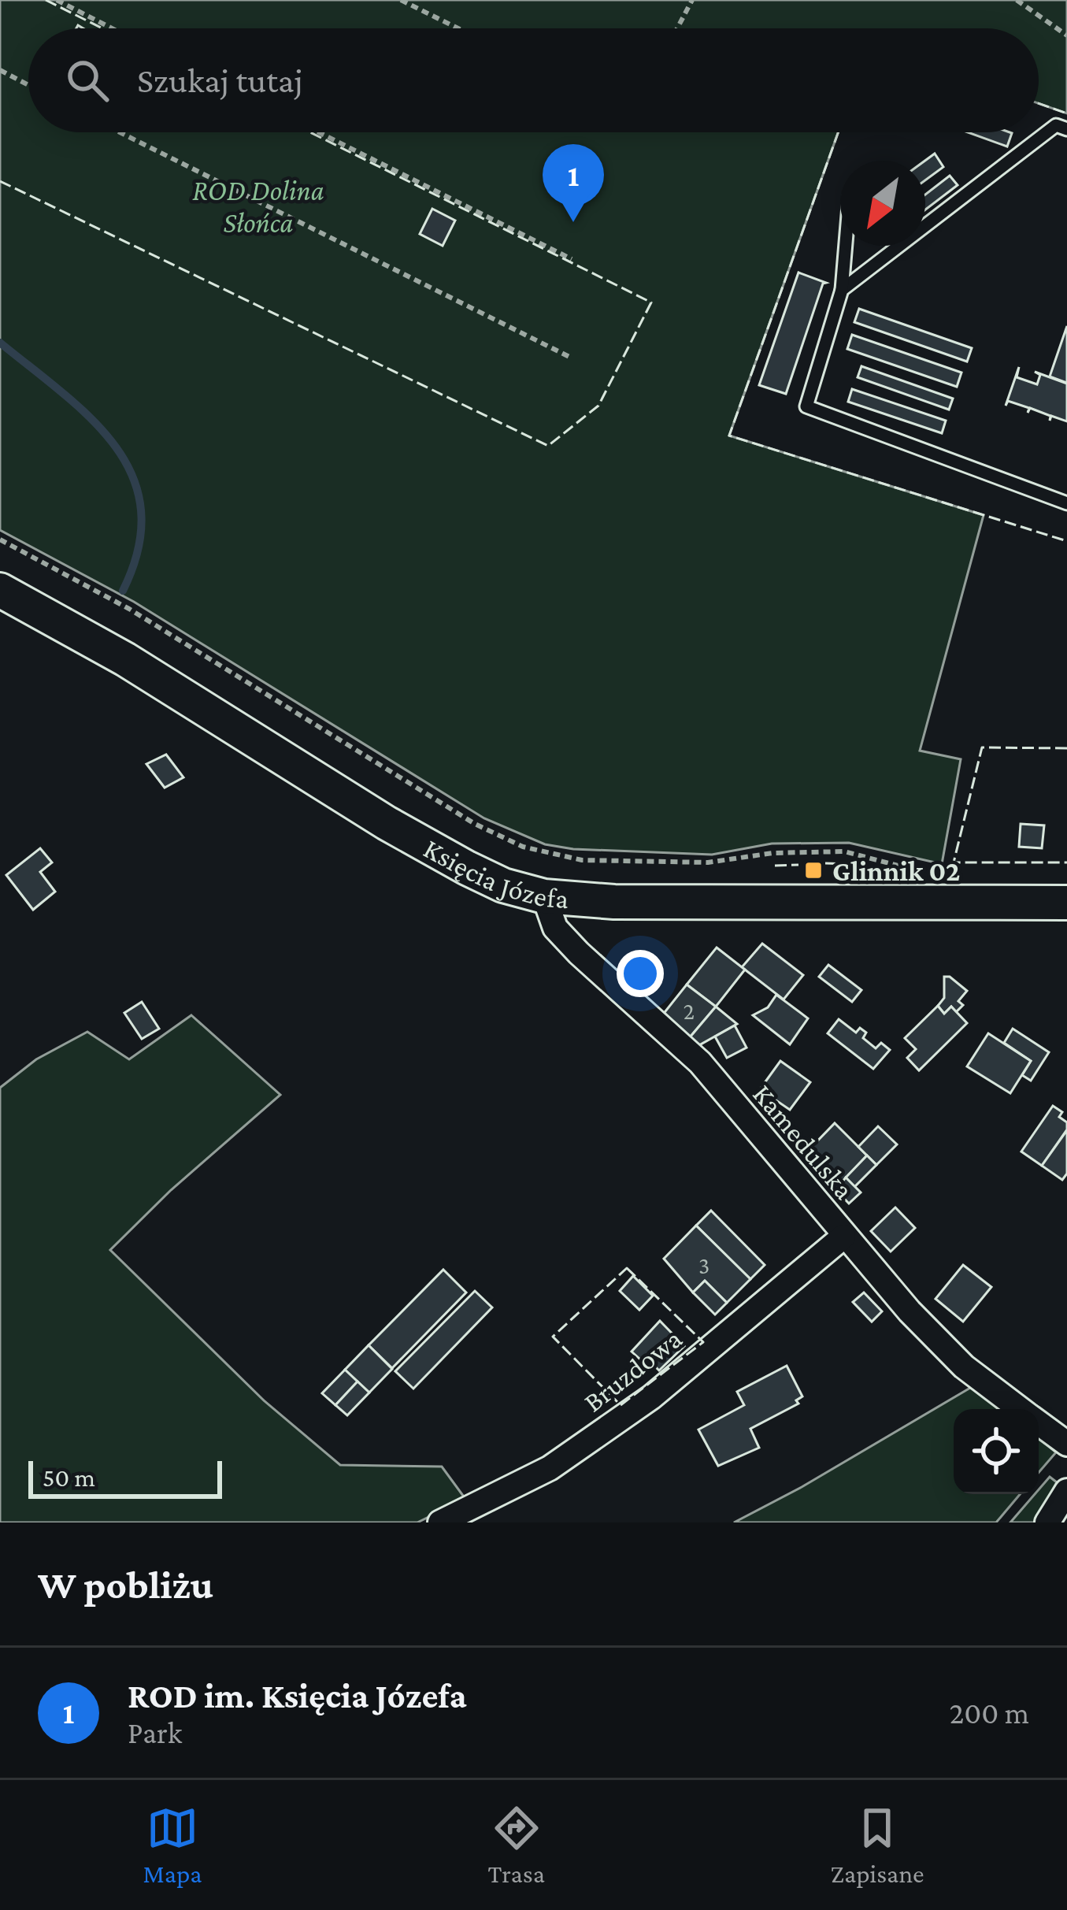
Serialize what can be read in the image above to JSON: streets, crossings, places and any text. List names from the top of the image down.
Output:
{
  "streets": {
    "main road": ["Księcia Józefa"],
    "street": ["Kamedulska", "Bruzdowa"]
  },
  "crossings": [
    ["Księcia Józefa", "Kamedulska"],
    ["Kamedulska", "Bruzdowa"]
  ],
  "parks": ["ROD Dolina Słońca"],
  "places": {
    "transit": ["Glinnik 02"]
  },
  "house_numbers": ["2", "3"],
  "scale_bar": "50 m",
  "north": "bottom left",
  "page": {
    "search": "Szukaj tutaj",
    "pins": "1",
    "scale": "50 m",
    "heading": "W pobliżu",
    "list": [
      {
        "mark": "1",
        "name": "ROD im. Księcia Józefa",
        "note": "Park",
        "value": "200 m"
      }
    ],
    "nav": ["Mapa", "Trasa", "Zapisane"]
  }
}
